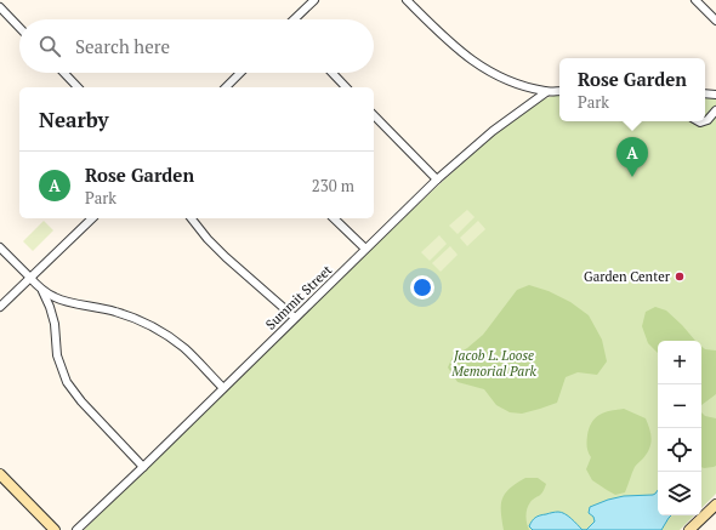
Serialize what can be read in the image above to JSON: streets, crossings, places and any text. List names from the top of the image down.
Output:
{
  "streets": {
    "street": ["Summit Street"]
  },
  "parks": ["Jacob L. Loose Memorial Park"],
  "places": ["Garden Center"],
  "page": {
    "search": "Search here",
    "popup": ["Rose Garden", "Park"],
    "heading": "Nearby",
    "pins": "A",
    "list": [
      {
        "mark": "A",
        "name": "Rose Garden",
        "note": "Park",
        "value": "230 m"
      }
    ],
    "map_buttons": ["+", "−"]
  }
}
